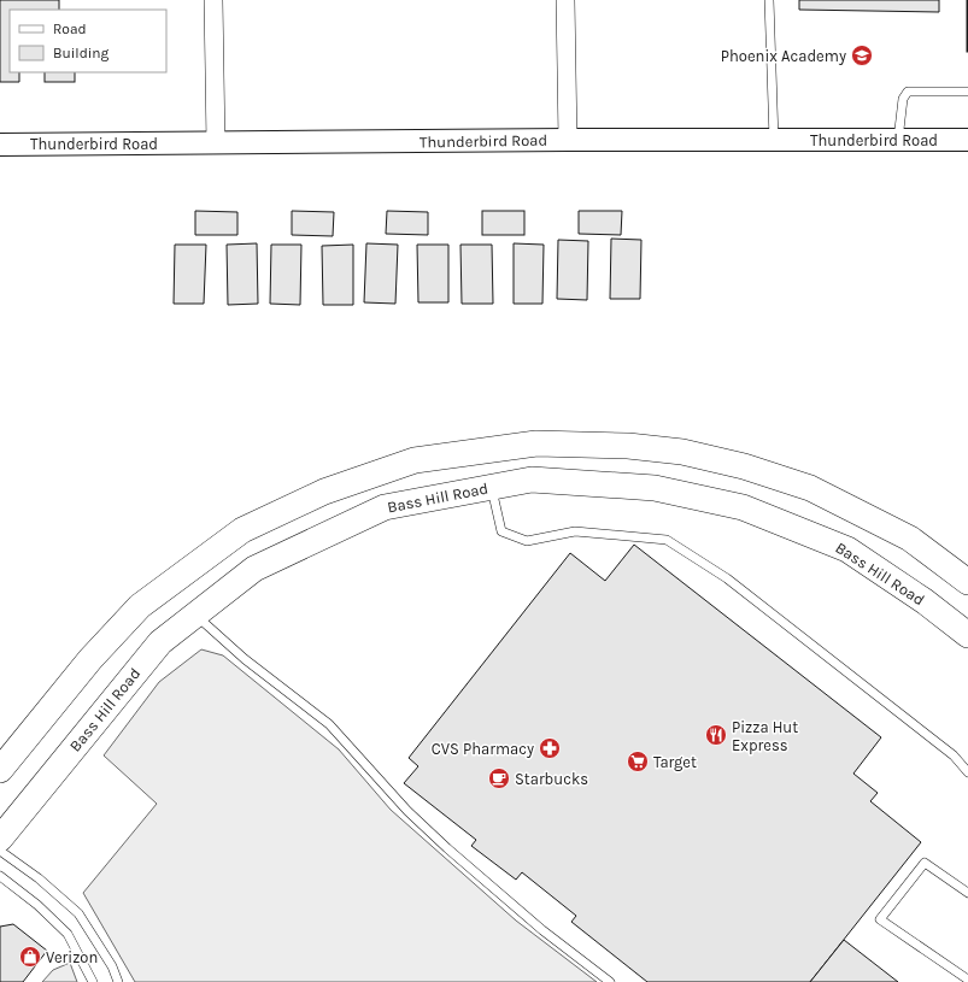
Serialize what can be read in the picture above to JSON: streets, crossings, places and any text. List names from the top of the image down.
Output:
{
  "streets": {
    "main road": ["Bass Hill Road"],
    "street": ["Thunderbird Road"]
  },
  "places": {
    "school or university": ["Phoenix Academy"],
    "restaurant": ["Pizza Hut Express"],
    "pharmacy": ["CVS Pharmacy"],
    "supermarket": ["Target"],
    "cafe": ["Starbucks"],
    "shop": ["Verizon"]
  },
  "legend": ["Road", "Building"]
}
